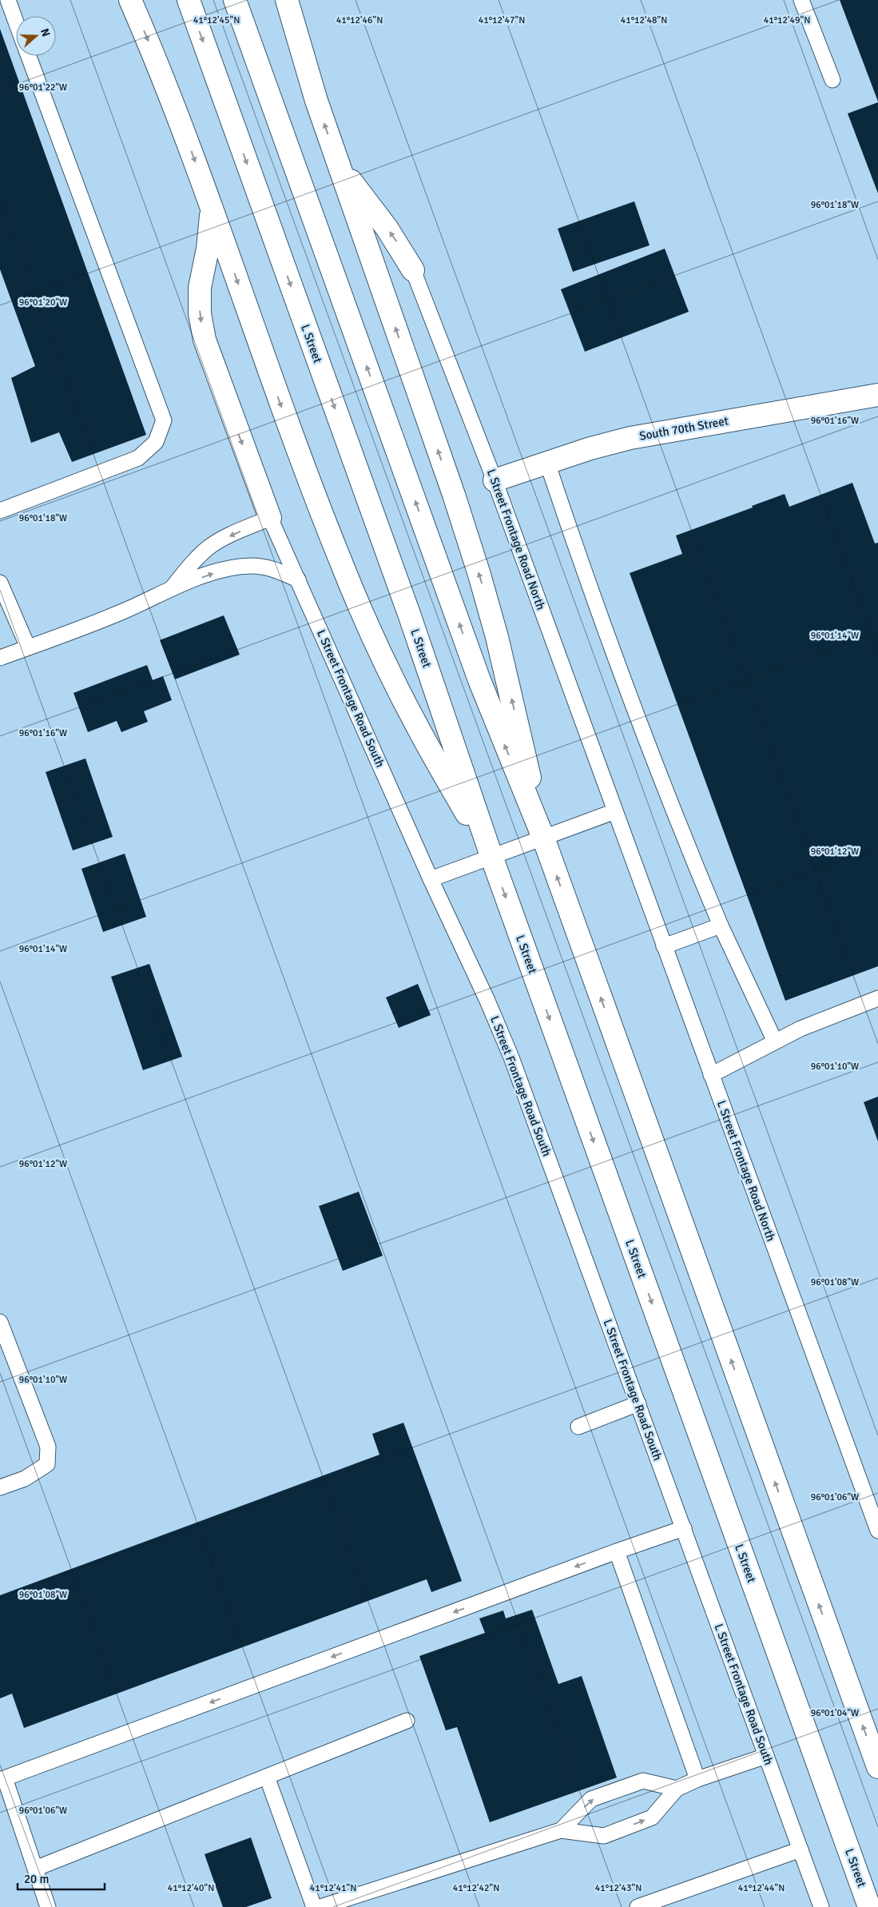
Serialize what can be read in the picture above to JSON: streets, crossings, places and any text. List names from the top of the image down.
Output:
{
  "streets": {
    "main road": ["L Street", "South 70th Street"],
    "lane": ["L Street Frontage Road North", "L Street Frontage Road South"]
  },
  "crossings": [
    ["South 70th Street", "L Street Frontage Road North"]
  ],
  "scale_bar": "20 m",
  "north": "right",
  "coordinates": [
    "41°12'45\"N",
    "41°12'46\"N",
    "41°12'47\"N",
    "41°12'48\"N",
    "41°12'49\"N",
    "96°01'22\"W",
    "96°01'18\"W",
    "96°01'20\"W",
    "96°01'16\"W",
    "96°01'14\"W",
    "96°01'12\"W",
    "96°01'10\"W",
    "96°01'08\"W",
    "96°01'06\"W",
    "96°01'04\"W",
    "41°12'40\"N",
    "41°12'41\"N",
    "41°12'42\"N",
    "41°12'43\"N",
    "41°12'44\"N"
  ]
}
